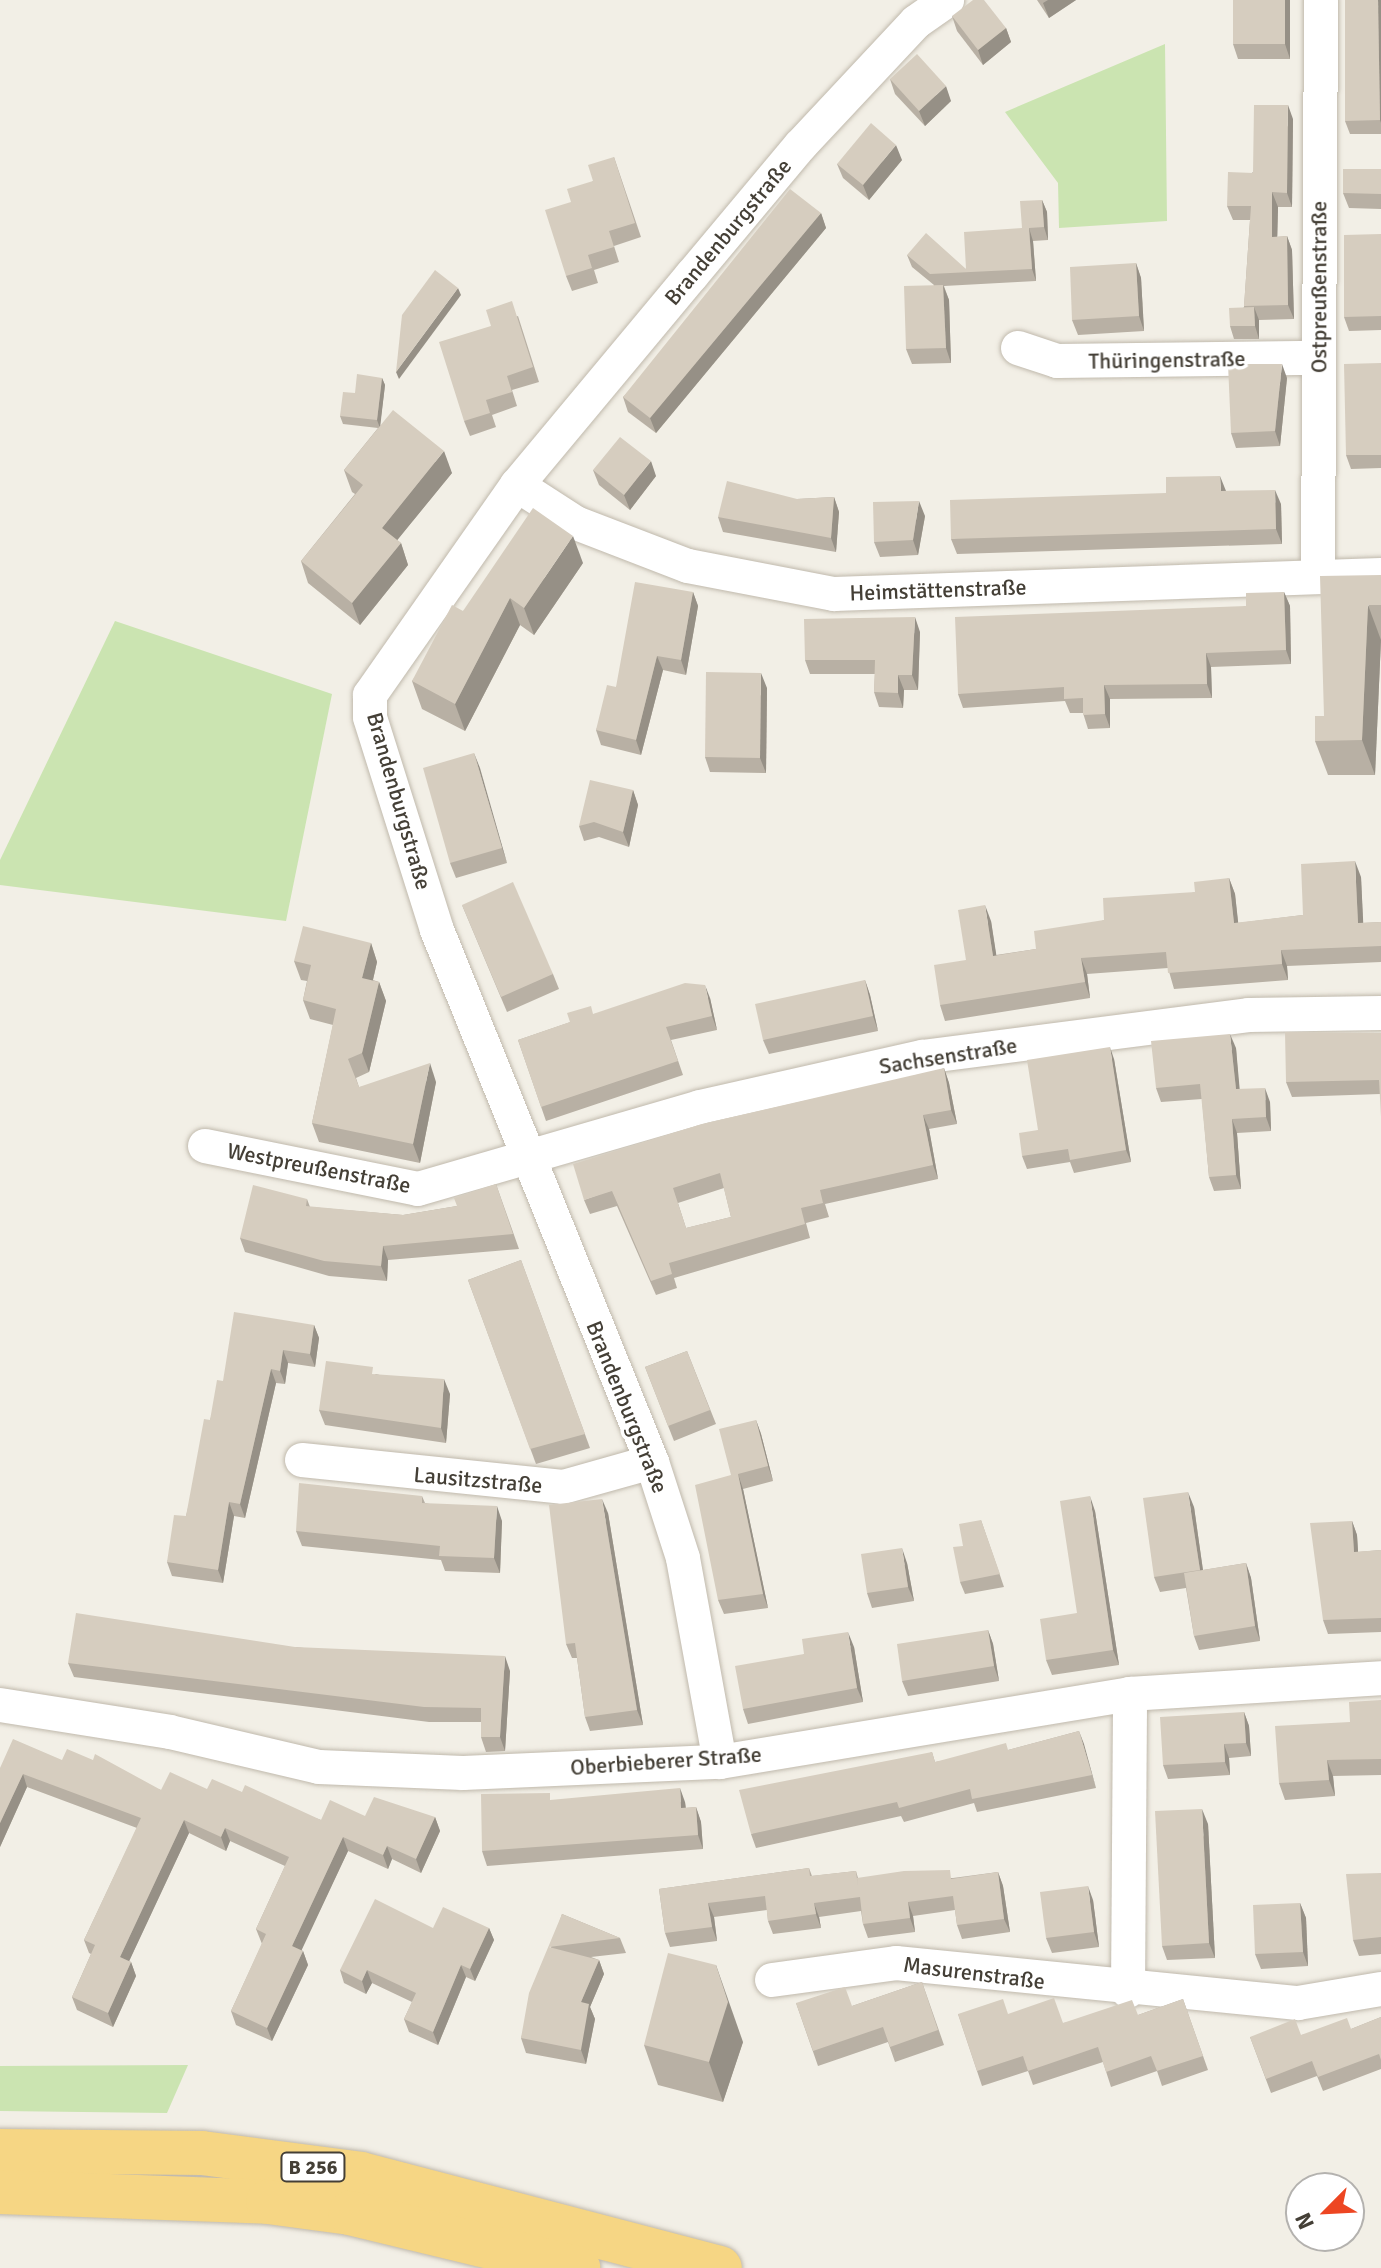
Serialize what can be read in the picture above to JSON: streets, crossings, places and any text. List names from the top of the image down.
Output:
{
  "streets": {
    "highway": ["B 256"],
    "street": [
      "Brandenburgstraße",
      "Ostpreußenstraße",
      "Thüringenstraße",
      "Heimstättenstraße",
      "Sachsenstraße",
      "Westpreußenstraße",
      "Lausitzstraße",
      "Oberbieberer Straße",
      "Masurenstraße"
    ]
  },
  "crossings": [
    ["Brandenburgstraße", "Heimstättenstraße"],
    ["Brandenburgstraße", "Sachsenstraße"],
    ["Brandenburgstraße", "Westpreußenstraße"],
    ["Brandenburgstraße", "Lausitzstraße"],
    ["Brandenburgstraße", "Oberbieberer Straße"],
    ["Ostpreußenstraße", "Thüringenstraße"],
    ["Ostpreußenstraße", "Heimstättenstraße"],
    ["Sachsenstraße", "Westpreußenstraße"]
  ],
  "north": "bottom left"
}
